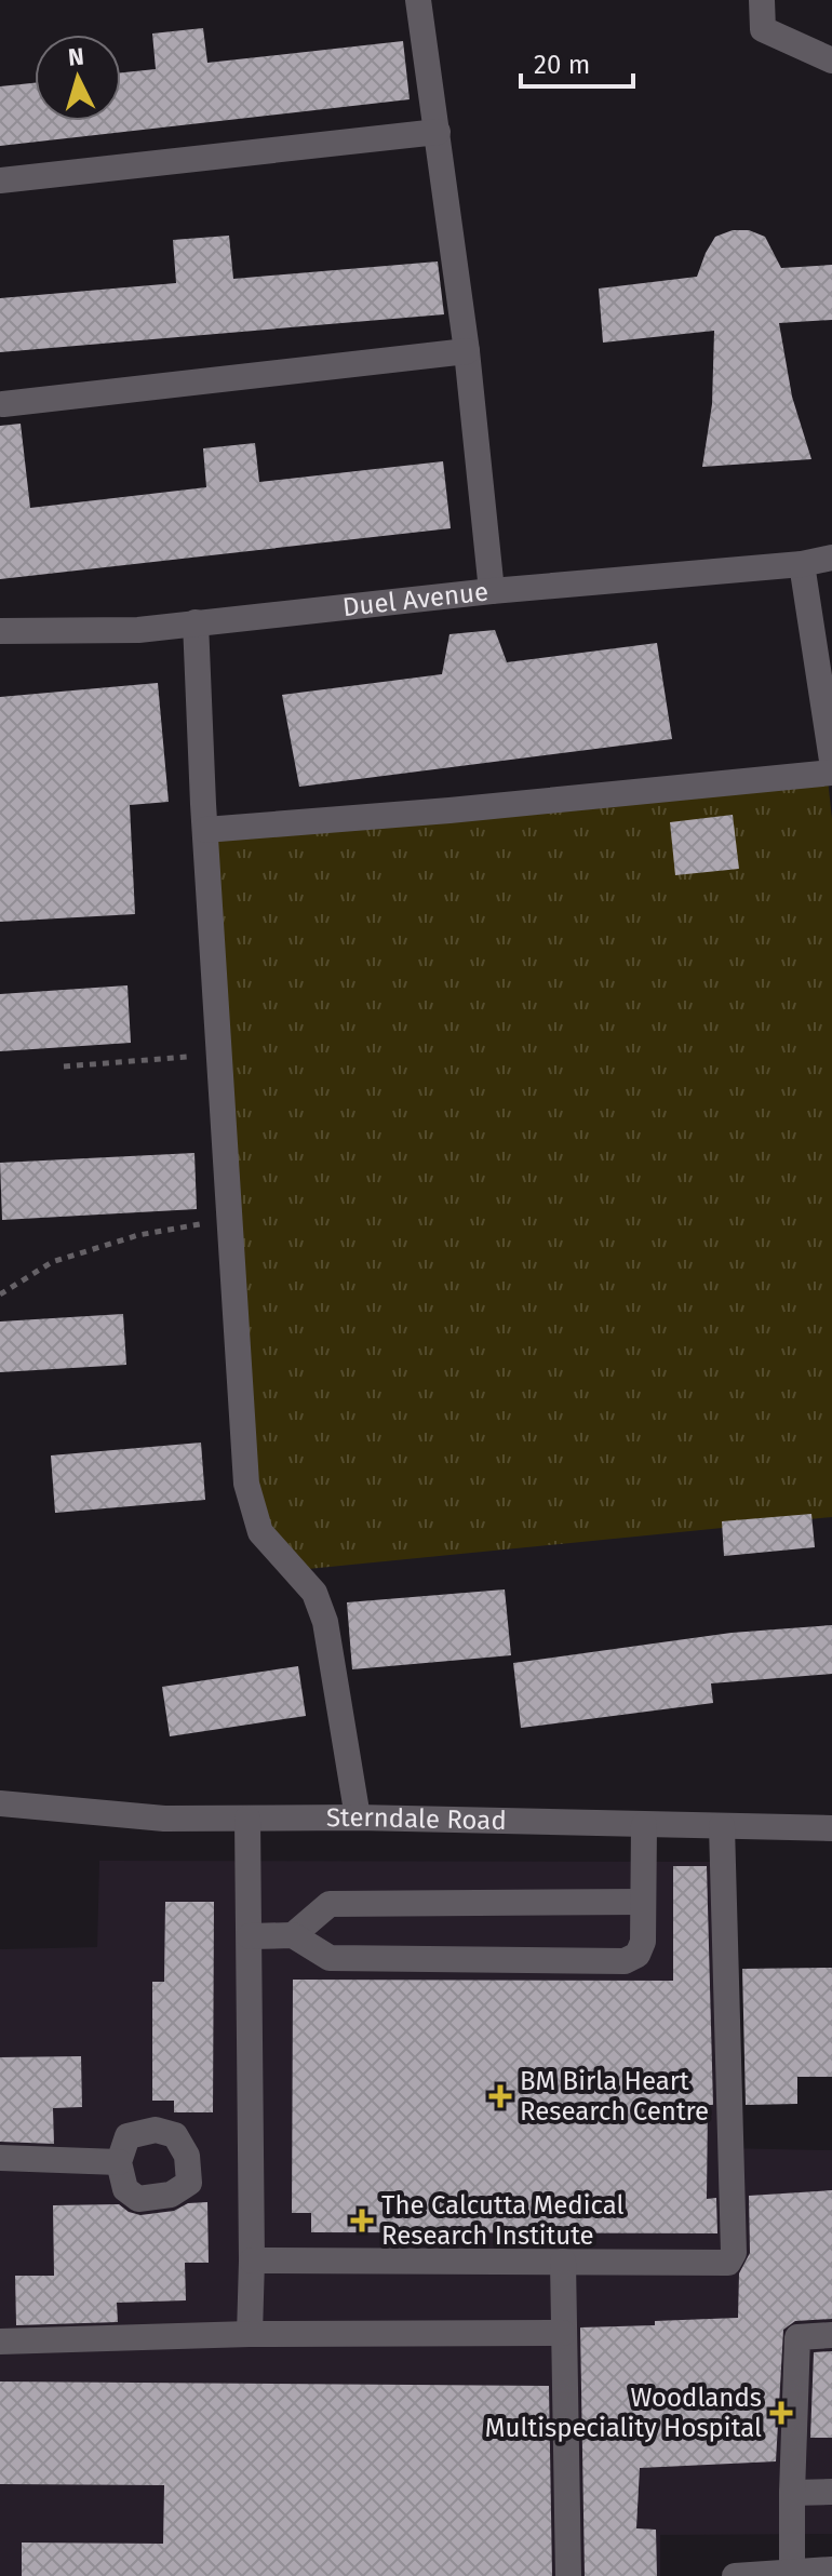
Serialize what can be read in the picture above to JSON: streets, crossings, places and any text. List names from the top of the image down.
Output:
{
  "streets": {
    "street": ["Duel Avenue", "Sterndale Road"]
  },
  "places": {
    "health": ["BM Birla Heart Research Centre", "The Calcutta Medical Research Institute", "Woodlands Multispeciality Hospital"]
  },
  "scale_bar": "20 m",
  "north": "top"
}
